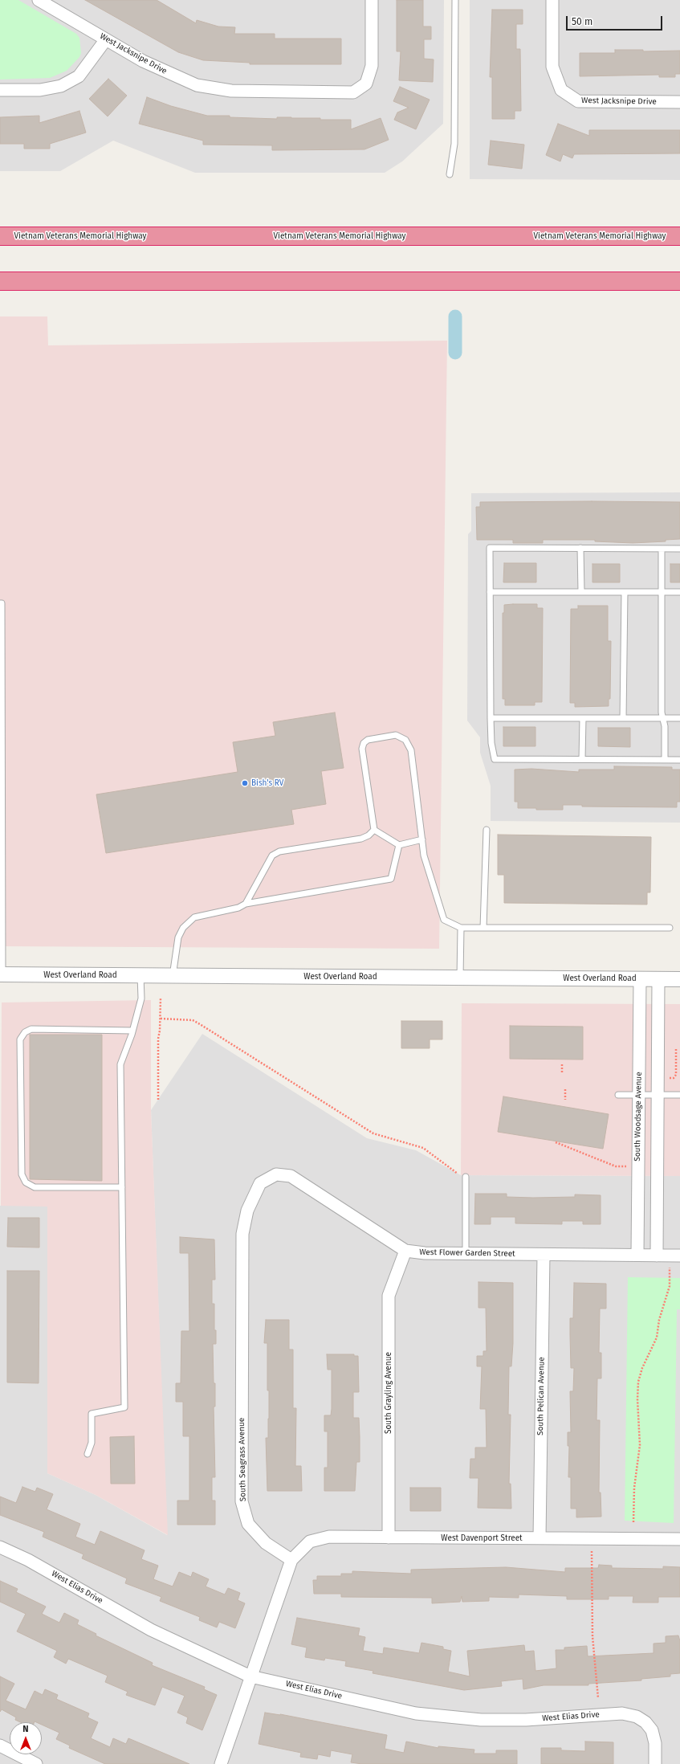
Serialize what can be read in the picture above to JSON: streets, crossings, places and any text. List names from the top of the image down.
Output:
{
  "streets": {
    "highway": ["Vietnam Veterans Memorial Highway"],
    "street": [
      "West Jacksnipe Drive",
      "West Overland Road",
      "South Woodsage Avenue",
      "West Flower Garden Street",
      "South Grayling Avenue",
      "South Pelican Avenue",
      "South Seagrass Avenue",
      "West Davenport Street",
      "West Elias Drive"
    ]
  },
  "crossings": [
    ["West Overland Road", "South Woodsage Avenue"],
    ["South Woodsage Avenue", "West Flower Garden Street"],
    ["West Flower Garden Street", "South Grayling Avenue"],
    ["West Flower Garden Street", "South Pelican Avenue"],
    ["West Flower Garden Street", "South Seagrass Avenue"],
    ["South Grayling Avenue", "West Davenport Street"],
    ["South Pelican Avenue", "West Davenport Street"],
    ["South Seagrass Avenue", "West Davenport Street"]
  ],
  "places": ["Bish's RV"],
  "scale_bar": "50 m",
  "north": "top"
}
